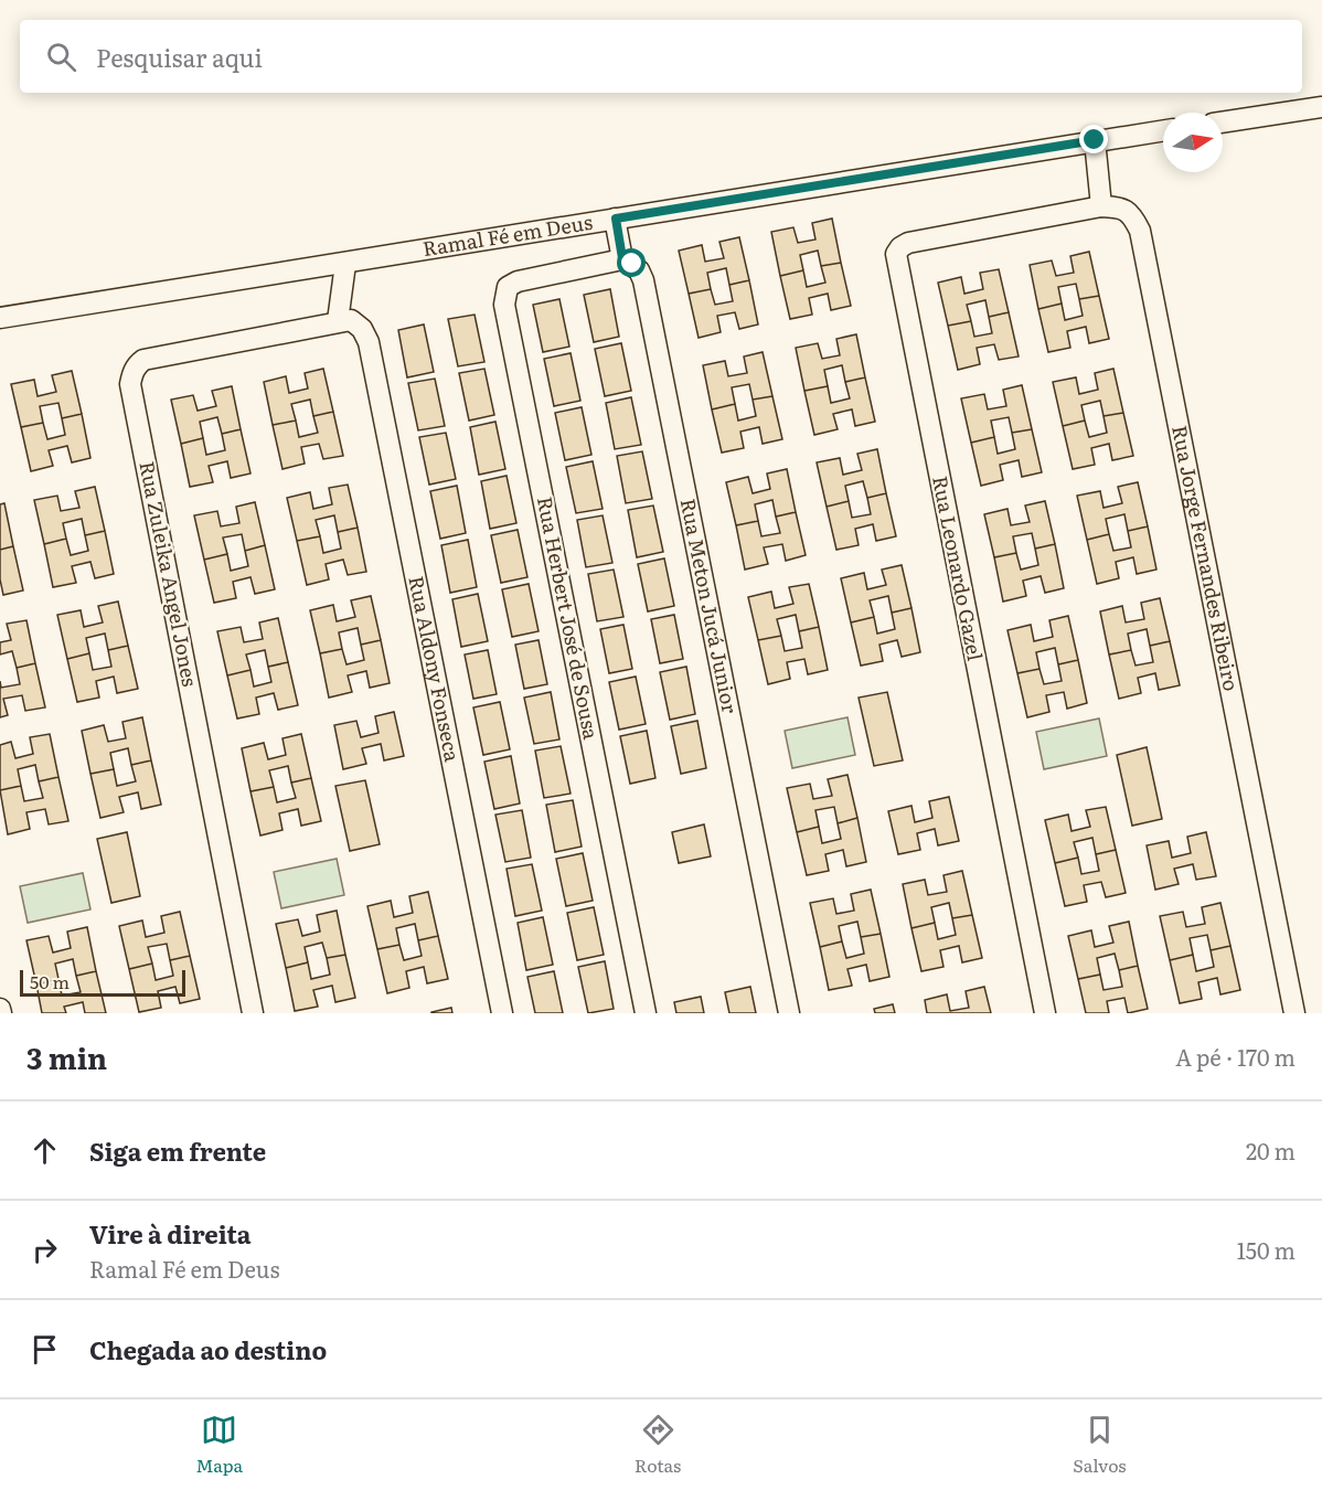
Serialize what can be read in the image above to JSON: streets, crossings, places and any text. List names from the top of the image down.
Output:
{
  "streets": {
    "street": [
      "Ramal Fé em Deus",
      "Rua Jorge Fernandes Ribeiro",
      "Rua Leonardo Gazel",
      "Rua Zuleika Angel Jones",
      "Rua Meton Jucá Junior",
      "Rua Herbert José de Sousa",
      "Rua Aldony Fonseca"
    ]
  },
  "crossings": [
    ["Rua Jorge Fernandes Ribeiro", "Rua Leonardo Gazel"],
    ["Rua Zuleika Angel Jones", "Rua Aldony Fonseca"],
    ["Rua Meton Jucá Junior", "Rua Herbert José de Sousa"]
  ],
  "scale_bar": "50 m",
  "north": "right",
  "page": {
    "search": "Pesquisar aqui",
    "scale": "50 m",
    "heading": ["3 min", "A pé · 170 m"],
    "list": [
      ["Siga em frente", "20 m"],
      ["Vire à direita", "Ramal Fé em Deus", "150 m"],
      "Chegada ao destino"
    ],
    "nav": ["Mapa", "Rotas", "Salvos"]
  }
}
